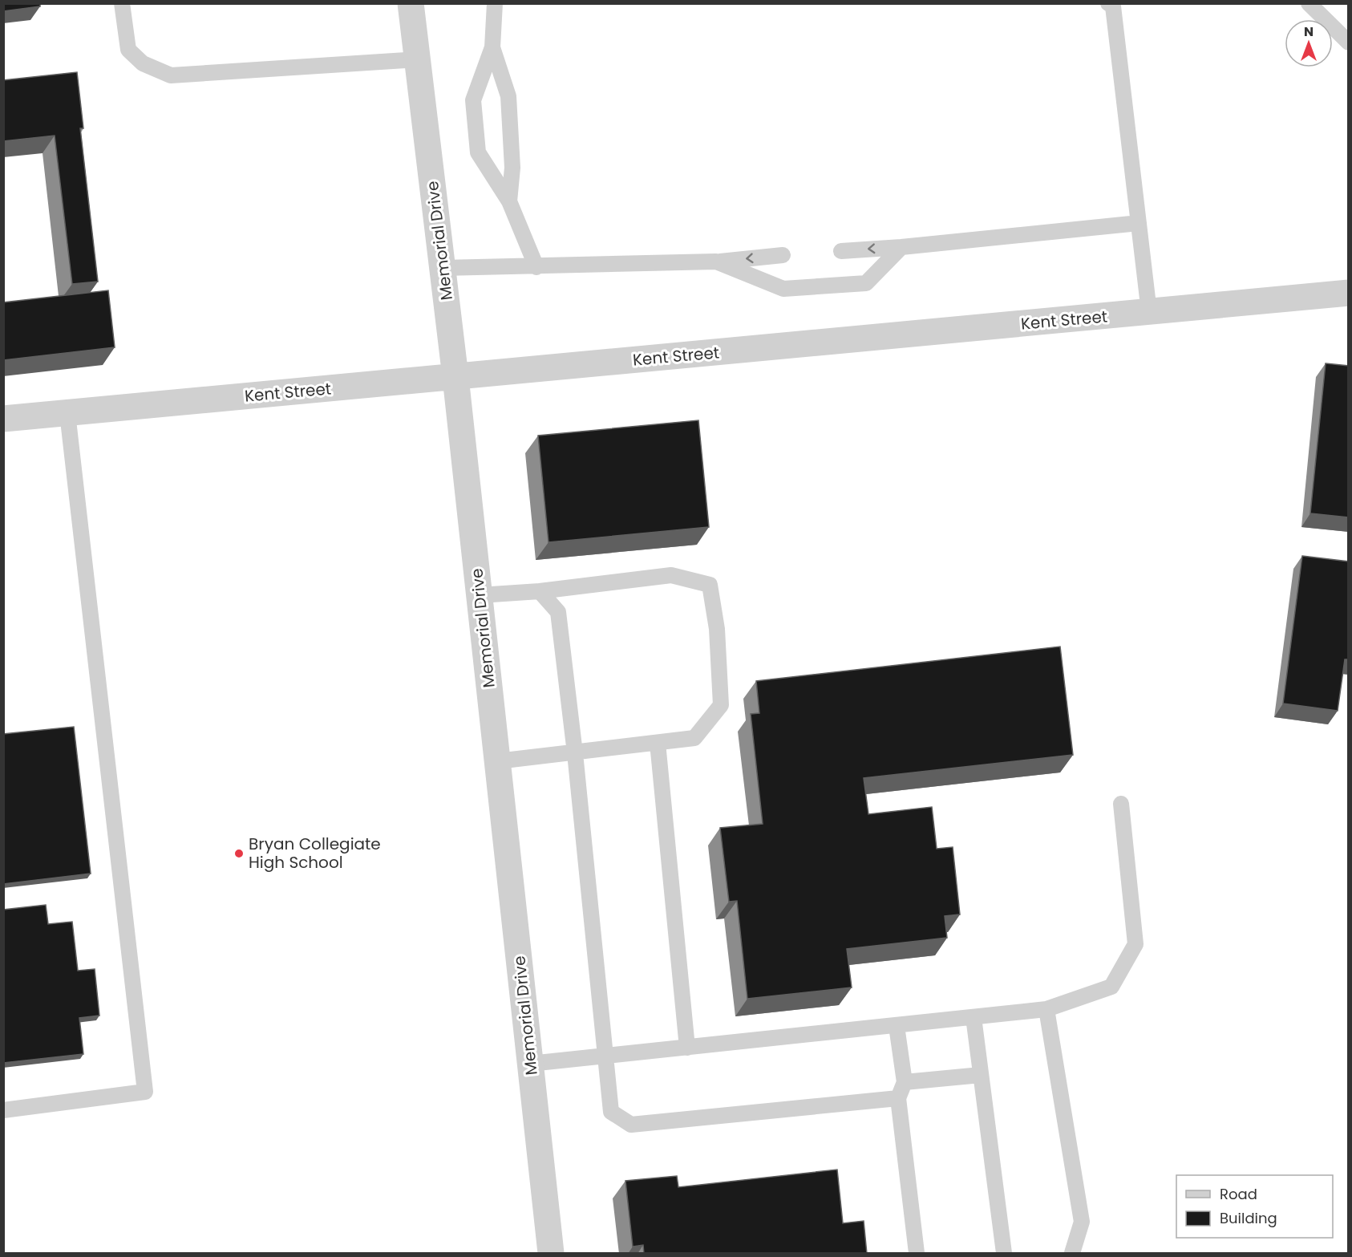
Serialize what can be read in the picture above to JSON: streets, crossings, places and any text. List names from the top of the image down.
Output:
{
  "streets": {
    "street": ["Memorial Drive", "Kent Street"]
  },
  "crossings": [
    ["Memorial Drive", "Kent Street"]
  ],
  "places": ["Bryan Collegiate High School"],
  "legend": ["Road", "Building"],
  "north": "top"
}
